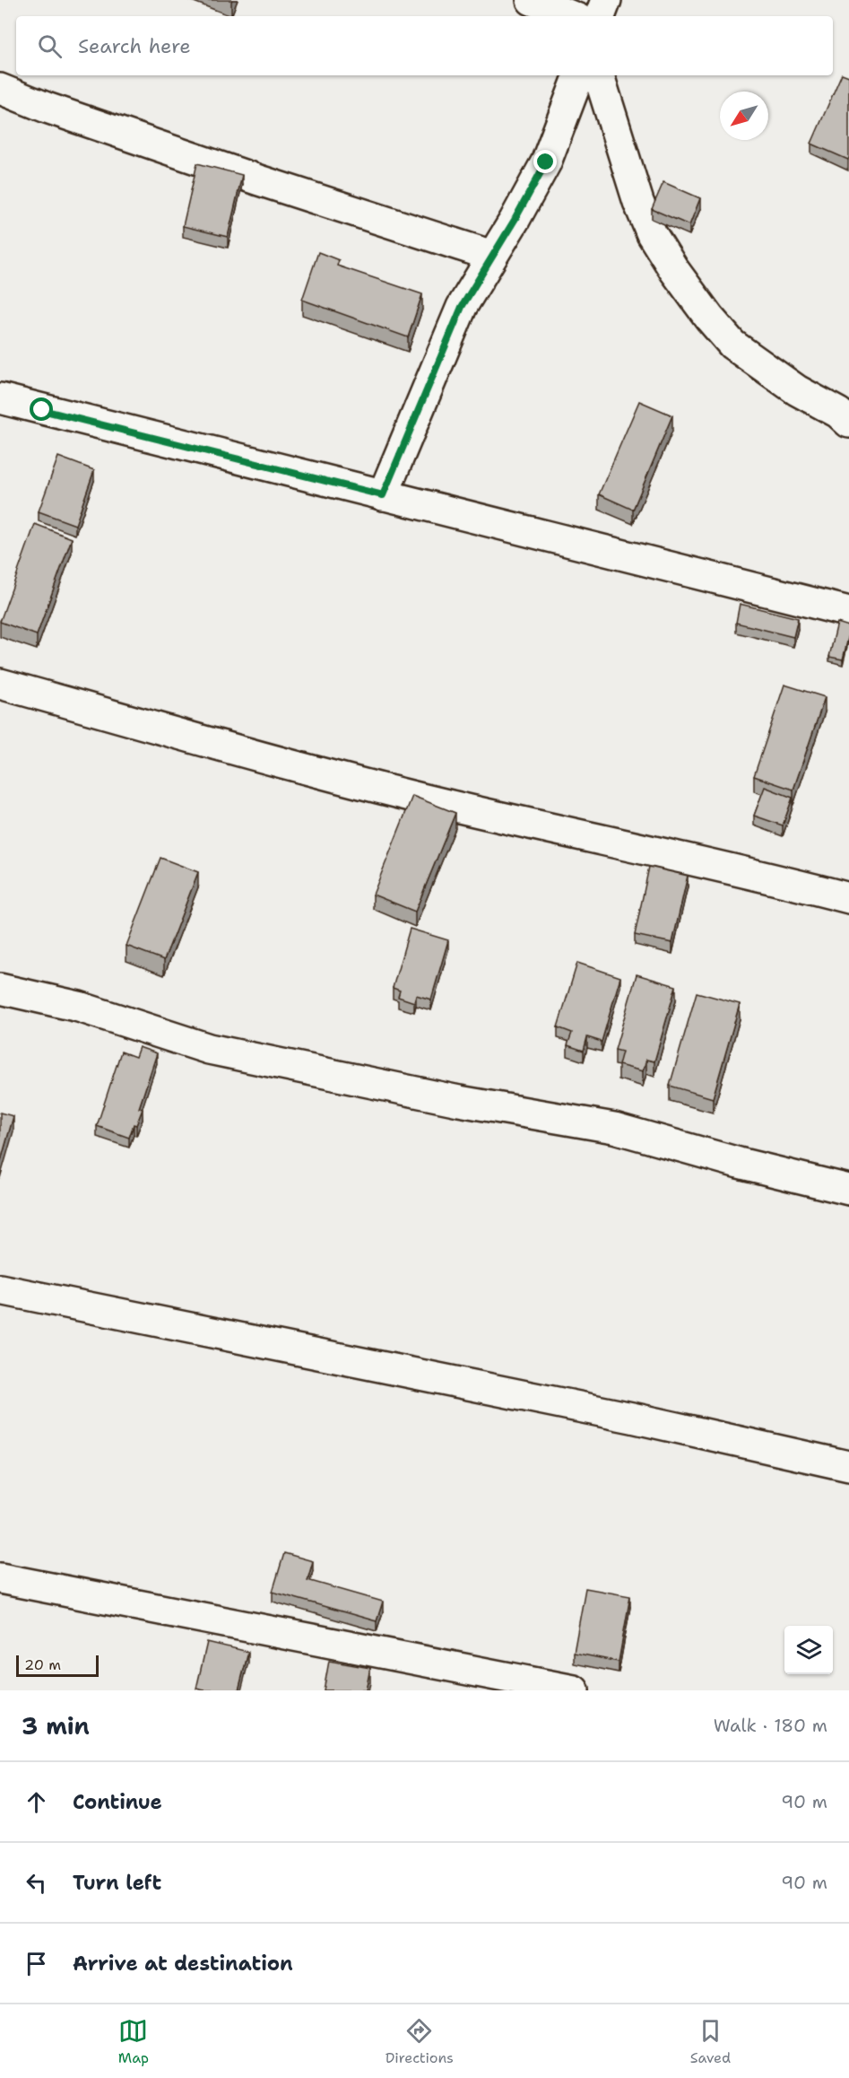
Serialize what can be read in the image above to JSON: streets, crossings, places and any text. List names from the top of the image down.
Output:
{
  "scale_bar": "20 m",
  "north": "bottom left",
  "page": {
    "search": "Search here",
    "scale": "20 m",
    "heading": ["3 min", "Walk · 180 m"],
    "list": [
      ["Continue", "90 m"],
      ["Turn left", "90 m"],
      "Arrive at destination"
    ],
    "nav": ["Map", "Directions", "Saved"]
  }
}
